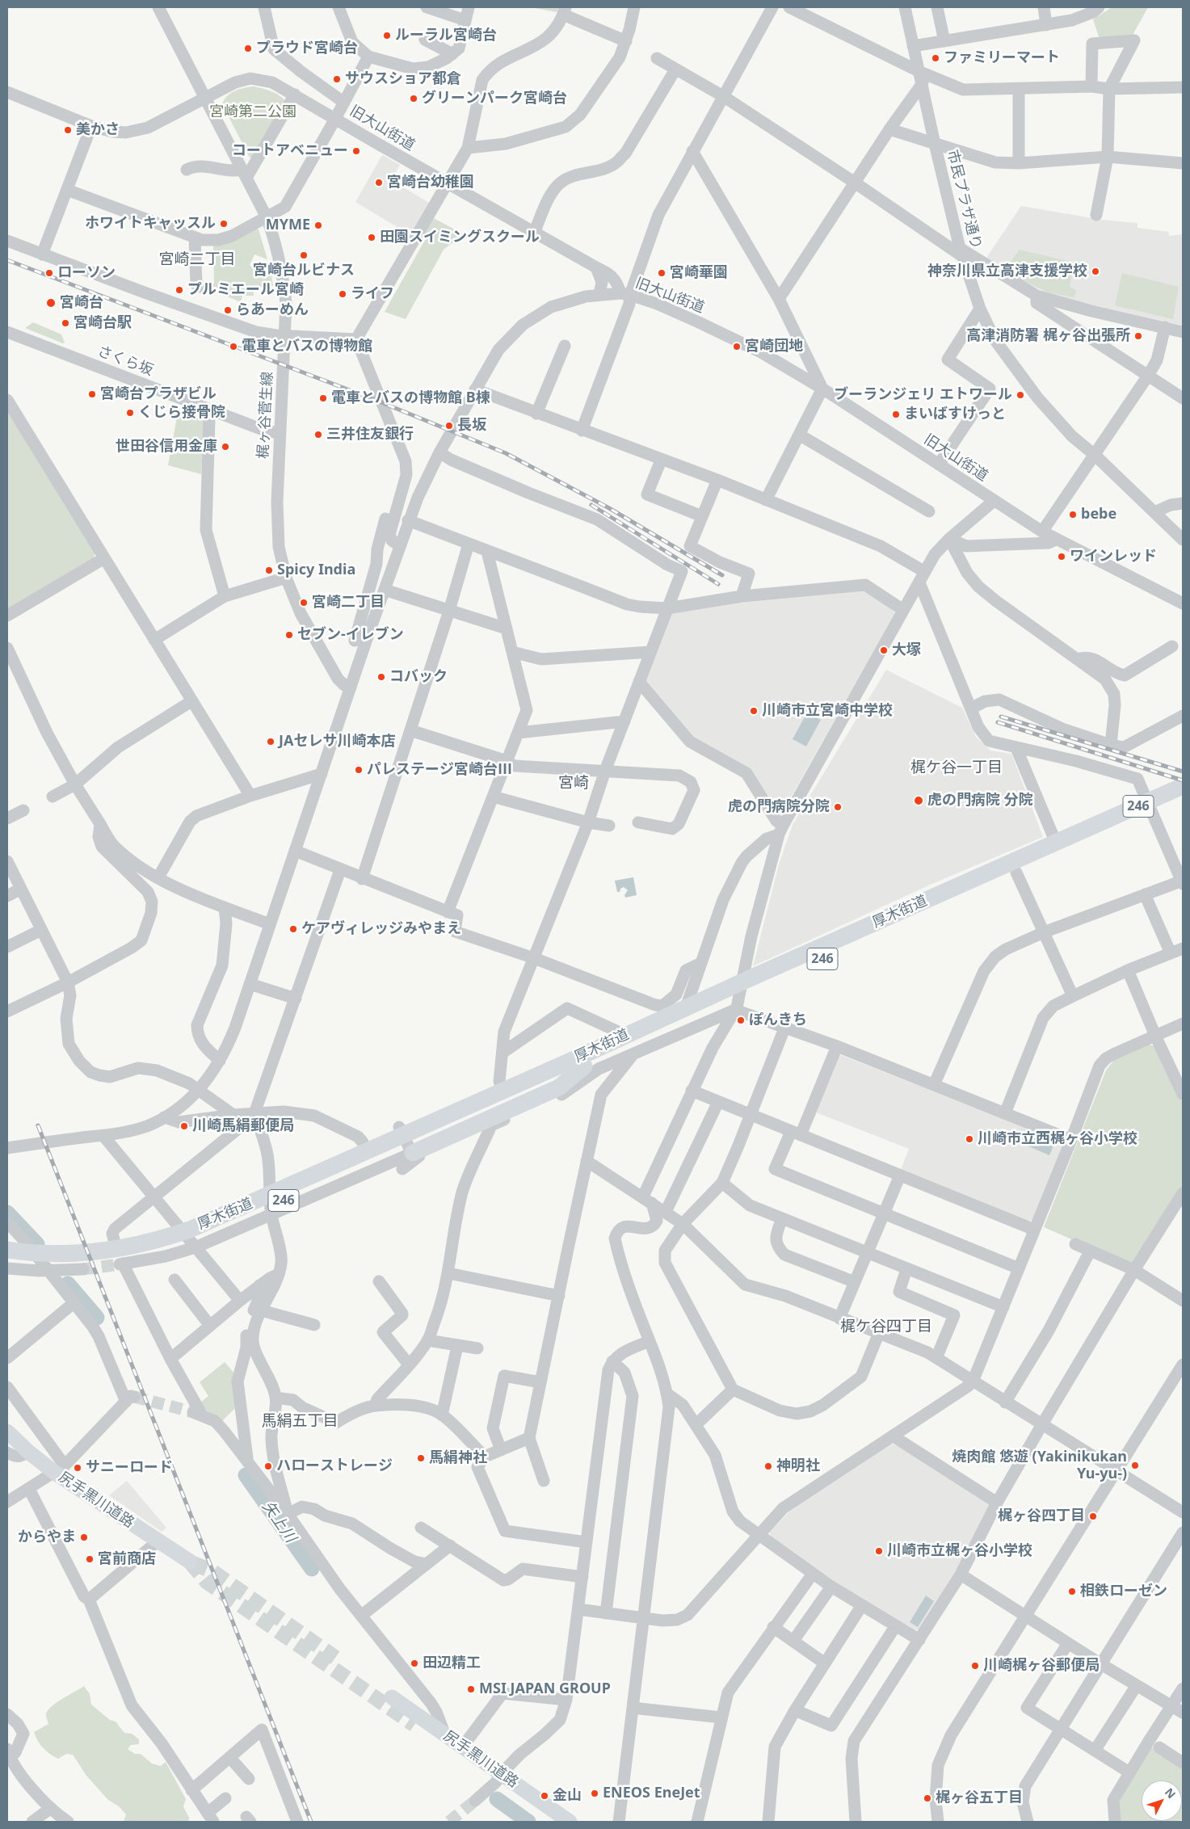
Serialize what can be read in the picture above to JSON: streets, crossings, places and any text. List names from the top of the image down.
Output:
{
  "streets": {
    "highway": ["246", "厚木街道"],
    "main road": ["尻手黒川道路"],
    "street": [
      "旧大山街道",
      "市民プラザ通り",
      "さくら坂",
      "梶ヶ谷菅生線"
    ]
  },
  "crossings": [
    ["旧大山街道", "梶ヶ谷菅生線"],
    ["さくら坂", "梶ヶ谷菅生線"]
  ],
  "districts": [
    "宮崎二丁目",
    "梶ケ谷一丁目",
    "宮崎",
    "梶ケ谷四丁目",
    "馬絹五丁目"
  ],
  "water": ["矢上川"],
  "parks": ["宮崎第二公園"],
  "places": [
    "ルーラル宮崎台",
    "プラウド宮崎台",
    "ファミリーマート",
    "サウスショア都倉",
    "グリーンパーク宮崎台",
    "美かさ",
    "コートアベニュー",
    "宮崎台幼稚園",
    "ホワイトキャッスル",
    "MYME",
    "田園スイミングスクール",
    "宮崎台ルビナス",
    "神奈川県立高津支援学校",
    "ローソン",
    "宮崎華園",
    "プルミエール宮崎",
    "ライフ",
    "宮崎台",
    "らあーめん",
    "宮崎台駅",
    "高津消防署 梶ヶ谷出張所",
    "電車とバスの博物館",
    "宮崎団地",
    "宮崎台プラザビル",
    "ブーランジェリ エトワール",
    "電車とバスの博物館 B棟",
    "くじら接骨院",
    "まいばすけっと",
    "長坂",
    "三井住友銀行",
    "世田谷信用金庫",
    "bebe",
    "ワインレッド",
    "Spicy India",
    "宮崎二丁目",
    "セブン-イレブン",
    "大塚",
    "コバック",
    "川崎市立宮崎中学校",
    "JAセレサ川崎本店",
    "パレステージ宮崎台Ⅲ",
    "虎の門病院 分院",
    "虎の門病院分院",
    "ケアヴィレッジみやまえ",
    "ぽんきち",
    "川崎馬絹郵便局",
    "川崎市立西梶ヶ谷小学校",
    "馬絹神社",
    "焼肉館 悠遊 (Yakinikukan Yu-yu-)",
    "ハローストレージ",
    "神明社",
    "サニーロード",
    "梶ヶ谷四丁目",
    "からやま",
    "川崎市立梶ヶ谷小学校",
    "宮前商店",
    "相鉄ローゼン",
    "田辺精工",
    "川崎梶ヶ谷郵便局",
    "MSI JAPAN GROUP",
    "ENEOS EneJet",
    "金山",
    "梶ヶ谷五丁目"
  ],
  "north": "top right"
}
